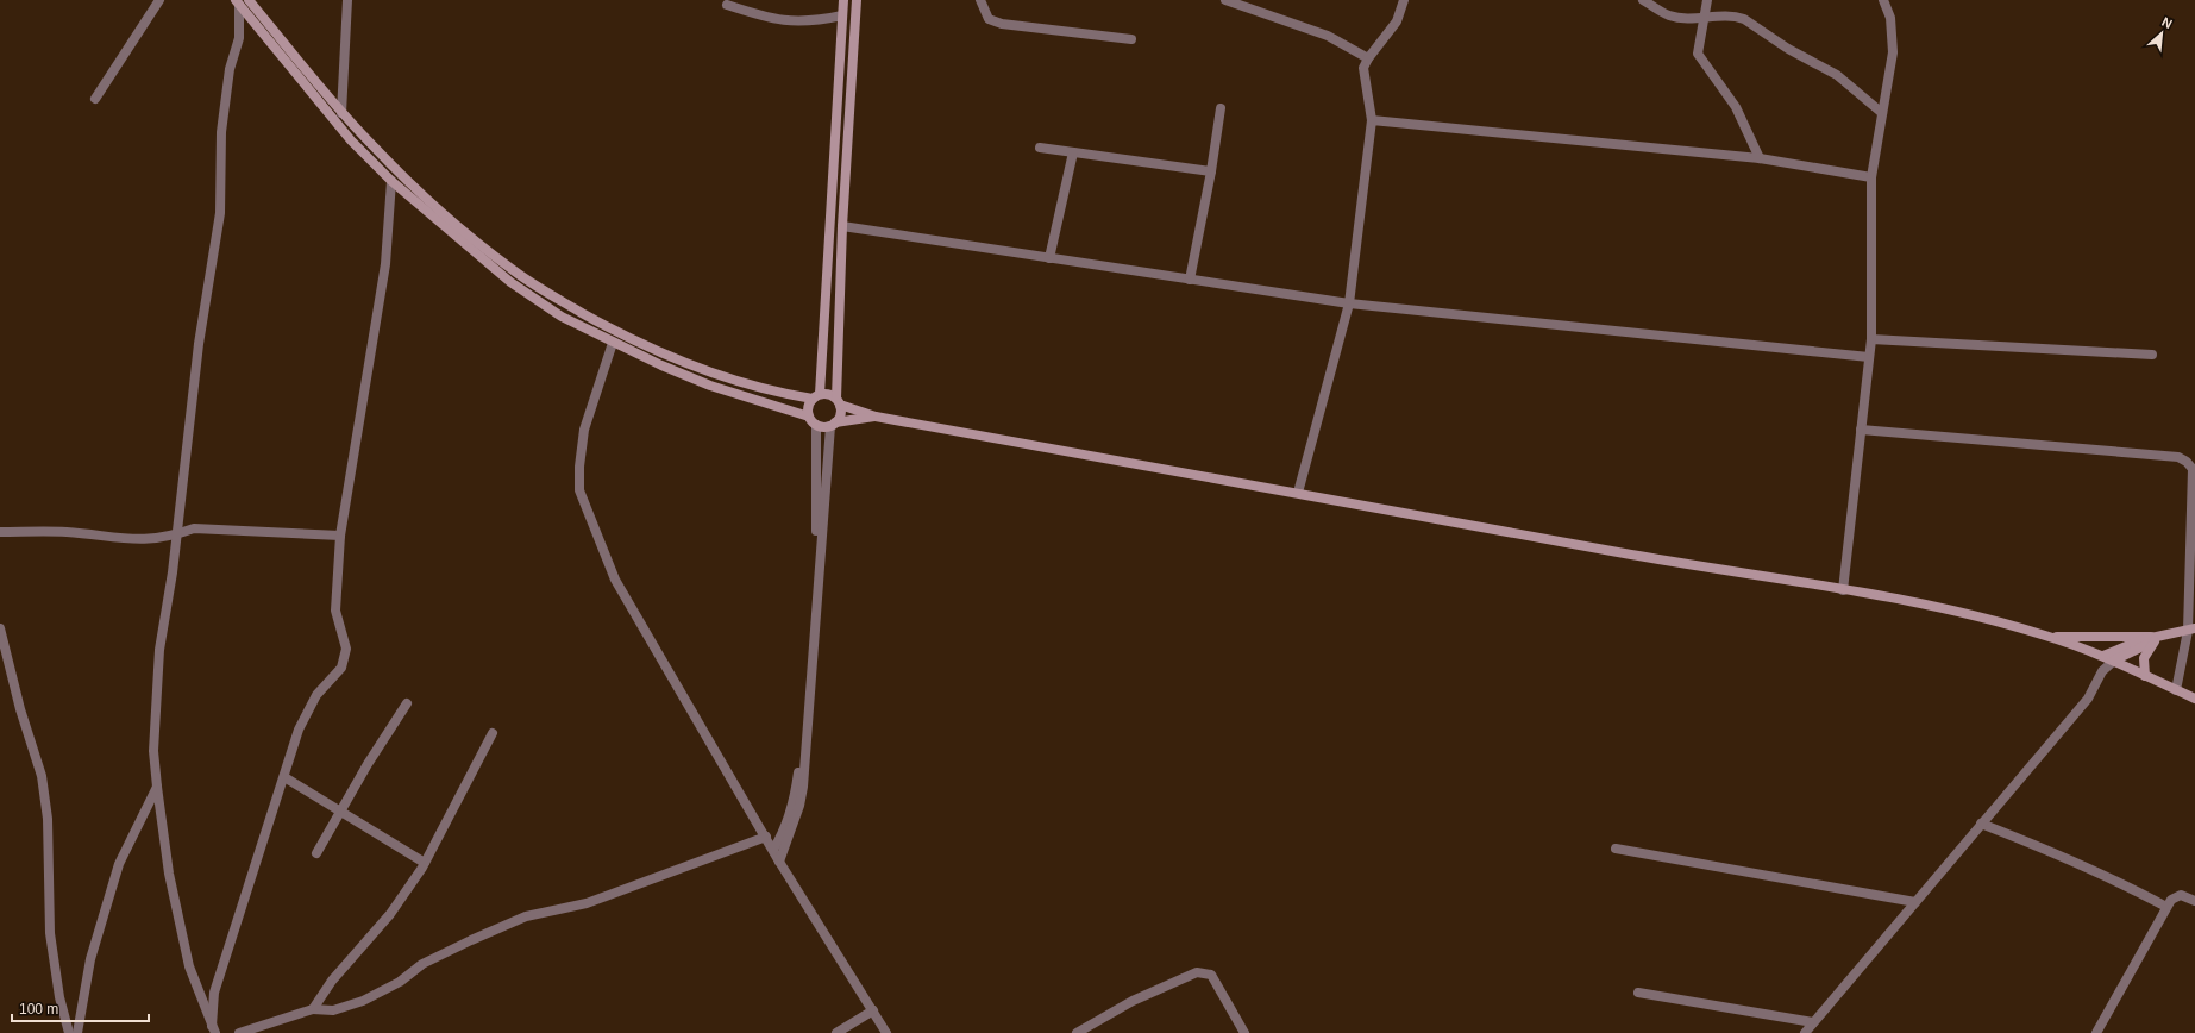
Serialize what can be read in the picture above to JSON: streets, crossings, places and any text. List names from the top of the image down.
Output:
{
  "scale_bar": "100 m",
  "north": "top right"
}
